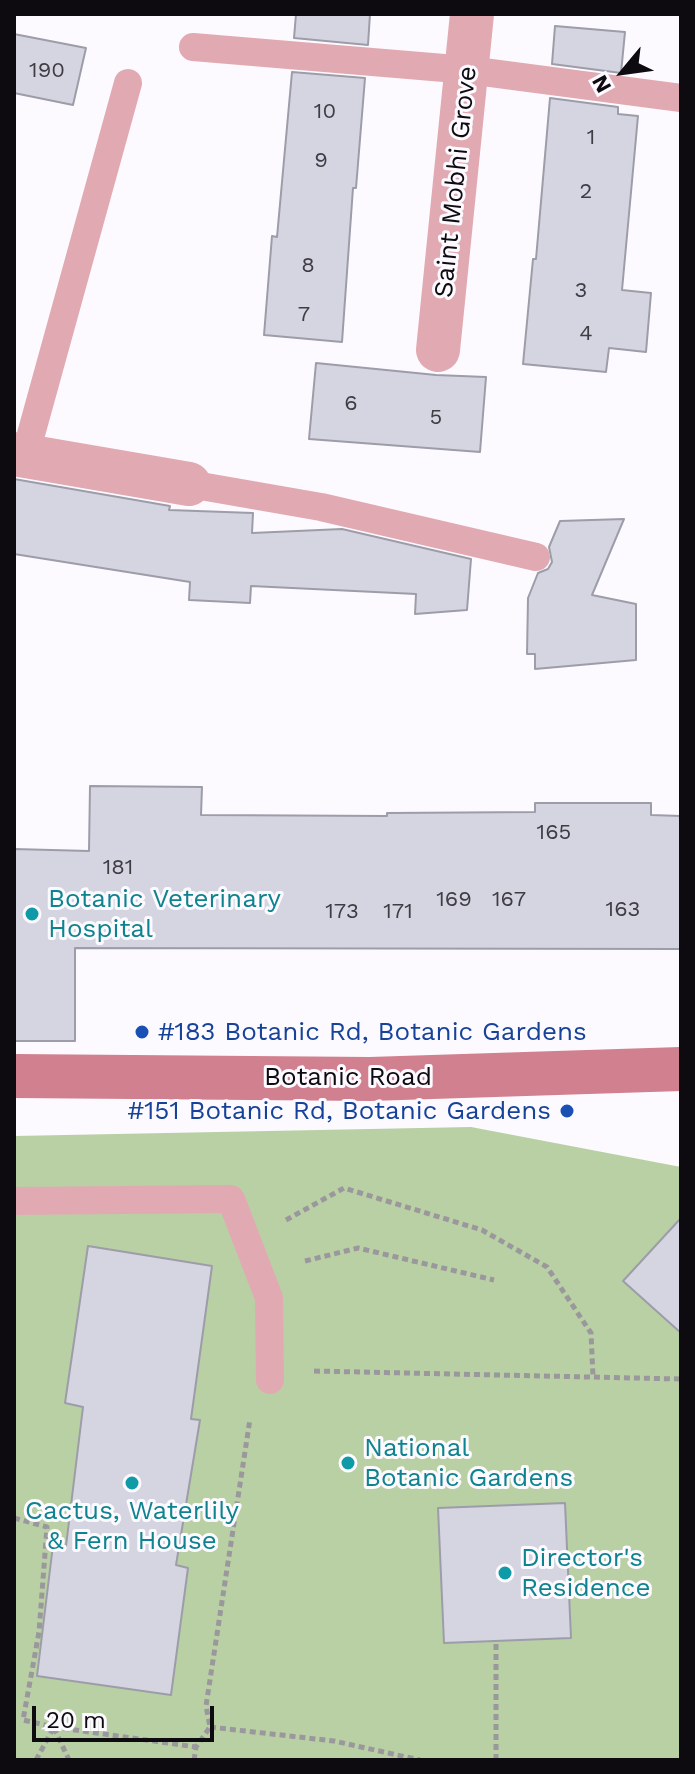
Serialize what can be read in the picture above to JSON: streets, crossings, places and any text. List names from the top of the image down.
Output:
{
  "streets": {
    "street": ["Saint Mobhi Grove", "Botanic Road"]
  },
  "places": [
    "Botanic Veterinary Hospital",
    "#183 Botanic Rd, Botanic Gardens",
    "#151 Botanic Rd, Botanic Gardens",
    "National Botanic Gardens",
    "Cactus, Waterlily & Fern House",
    "Director's Residence"
  ],
  "house_numbers": [
    "190",
    "10",
    "1",
    "9",
    "2",
    "8",
    "3",
    "7",
    "4",
    "6",
    "5",
    "165",
    "181",
    "169",
    "167",
    "163",
    "173",
    "171"
  ],
  "scale_bar": "20 m",
  "north": "bottom left"
}
